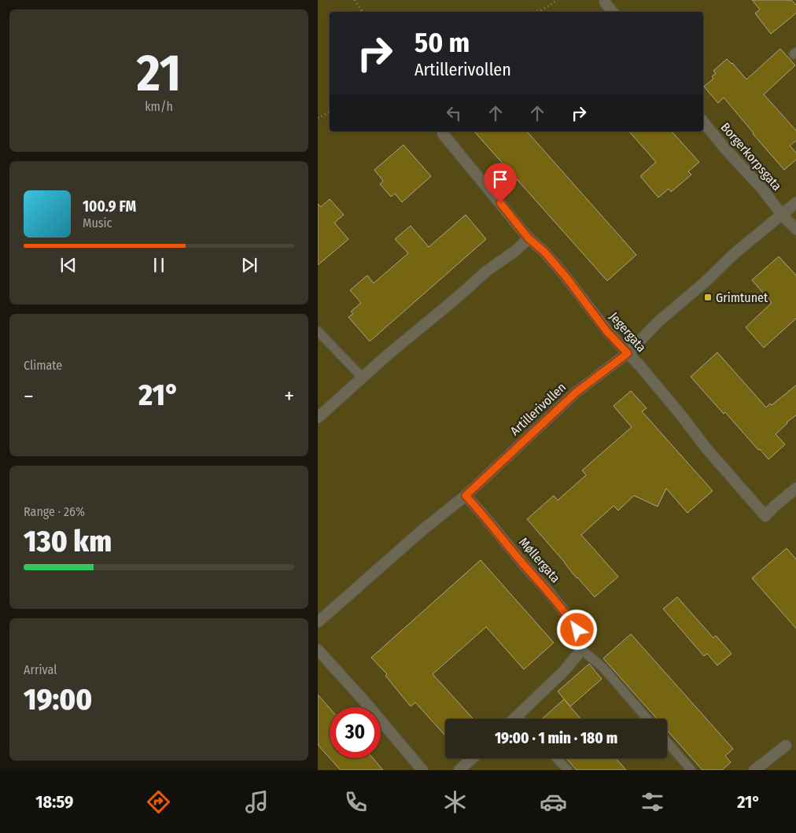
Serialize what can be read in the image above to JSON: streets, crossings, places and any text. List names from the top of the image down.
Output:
{
  "streets": {
    "street": [
      "Borgerkorpsgata",
      "Jegergata",
      "Artillerivollen",
      "Møllergata"
    ]
  },
  "crossings": [
    ["Borgerkorpsgata", "Artillerivollen"],
    ["Jegergata", "Artillerivollen"],
    ["Artillerivollen", "Møllergata"]
  ],
  "places": {
    "transit": ["Grimtunet"]
  },
  "page": {
    "tile": [
      ["21", "km/h"],
      "Climate",
      ["Range · 26%", "130 km"],
      ["Arrival", "19:00"]
    ],
    "turn": ["50 m", "Artillerivollen"],
    "song": ["100.9 FM", "Music"],
    "heat": ["−", "21°", "+"],
    "limit": "30",
    "trip": "19:00 · 1 min · 180 m",
    "tabs": ["18:59", "21°"]
  }
}
